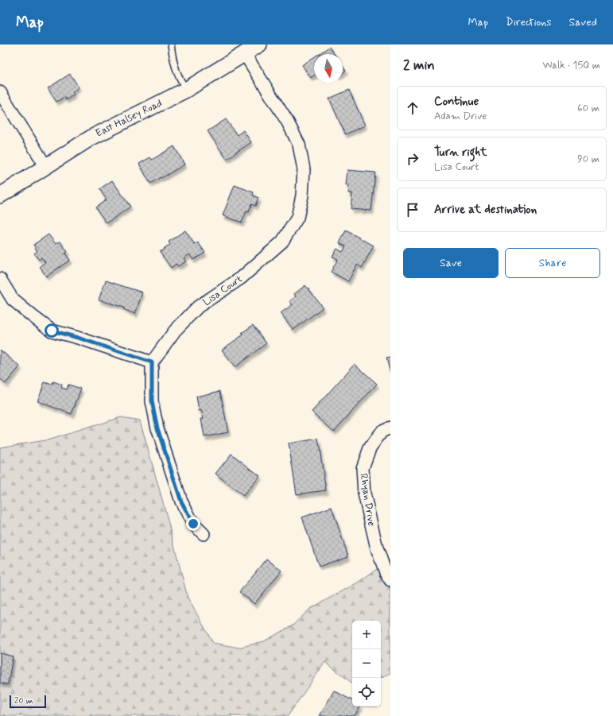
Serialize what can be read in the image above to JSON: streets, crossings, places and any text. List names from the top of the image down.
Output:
{
  "streets": {
    "street": ["East Halsey Road", "Lisa Court", "Rhyan Drive"]
  },
  "crossings": [
    ["East Halsey Road", "Lisa Court"]
  ],
  "scale_bar": "20 m",
  "north": "bottom",
  "page": {
    "header": "Map",
    "nav": ["Map", "Directions", "Saved"],
    "heading": ["2 min", "Walk · 150 m"],
    "list": [
      ["Continue", "Adam Drive", "60 m"],
      ["Turn right", "Lisa Court", "90 m"],
      "Arrive at destination"
    ],
    "buttons": ["Save", "Share"],
    "map_buttons": ["+", "−"],
    "scale": "20 m"
  }
}
